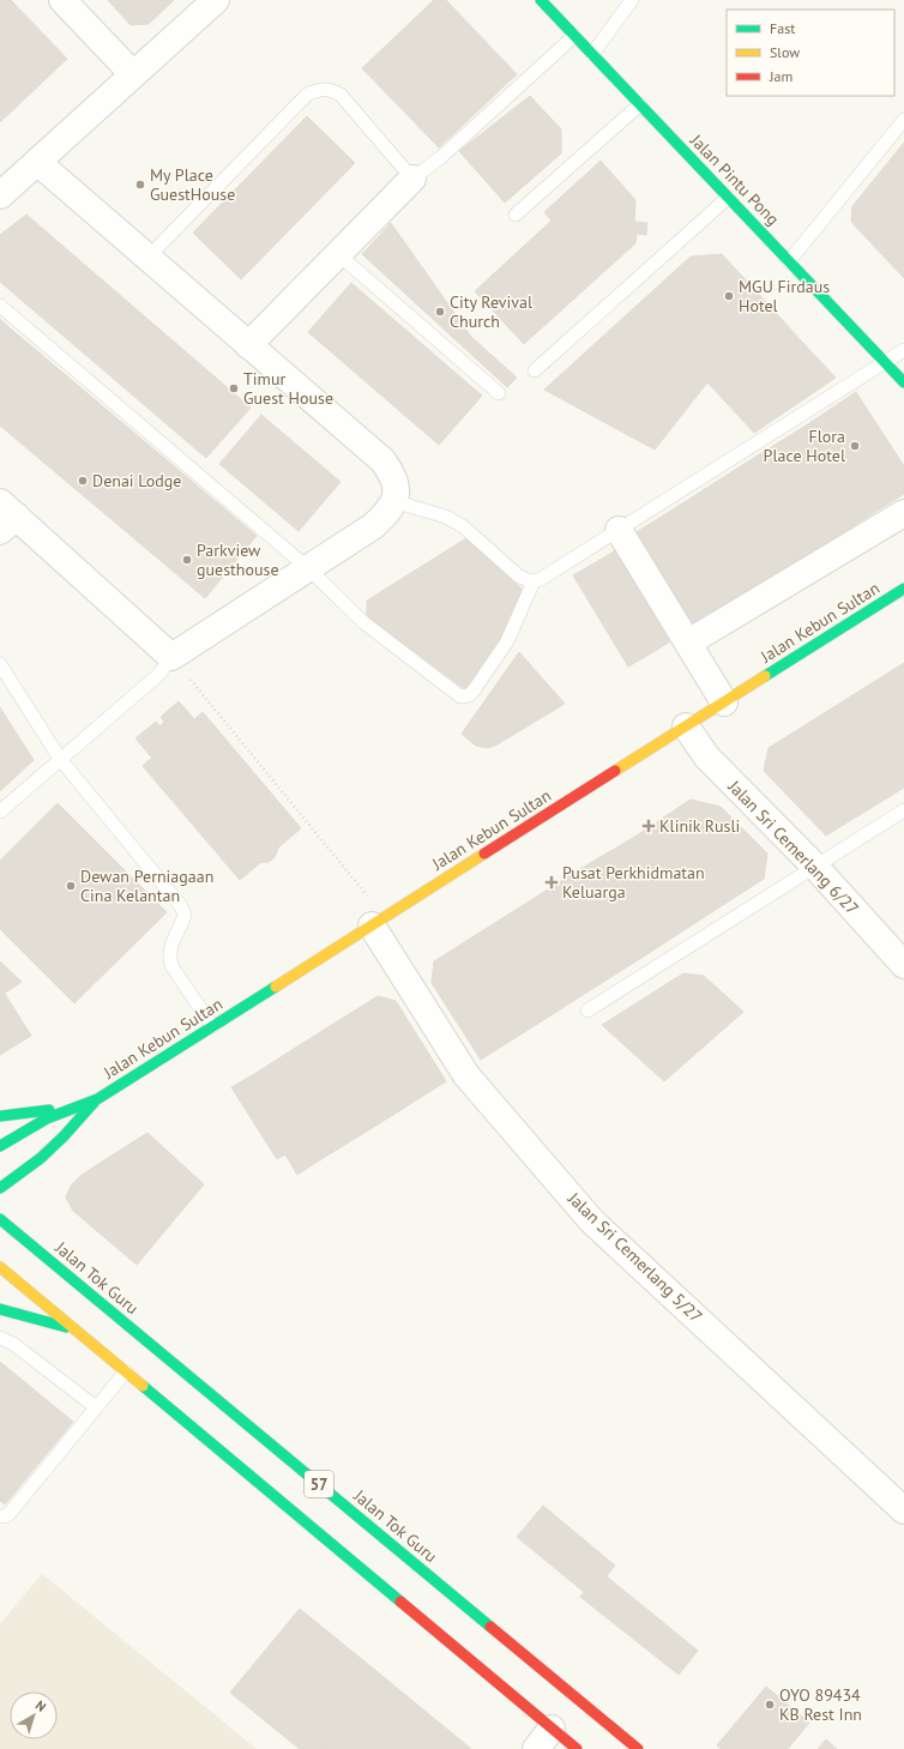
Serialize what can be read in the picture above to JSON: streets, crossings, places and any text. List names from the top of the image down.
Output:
{
  "streets": {
    "main road": [
      "Jalan Pintu Pong",
      "Jalan Kebun Sultan",
      "Jalan Tok Guru",
      "57"
    ],
    "street": ["Jalan Sri Cemerlang 6/27", "Jalan Sri Cemerlang 5/27"]
  },
  "crossings": [
    ["Jalan Kebun Sultan", "Jalan Sri Cemerlang 6/27"],
    ["Jalan Kebun Sultan", "Jalan Sri Cemerlang 5/27"]
  ],
  "places": {
    "other": [
      "My Place GuestHouse",
      "MGU Firdaus Hotel",
      "City Revival Church",
      "Timur Guest House",
      "Flora Place Hotel",
      "Denai Lodge",
      "Parkview guesthouse",
      "Dewan Perniagaan Cina Kelantan",
      "OYO 89434 KB Rest Inn"
    ],
    "health": ["Klinik Rusli", "Pusat Perkhidmatan Keluarga"]
  },
  "legend": ["Fast", "Slow", "Jam"],
  "north": "top right"
}
